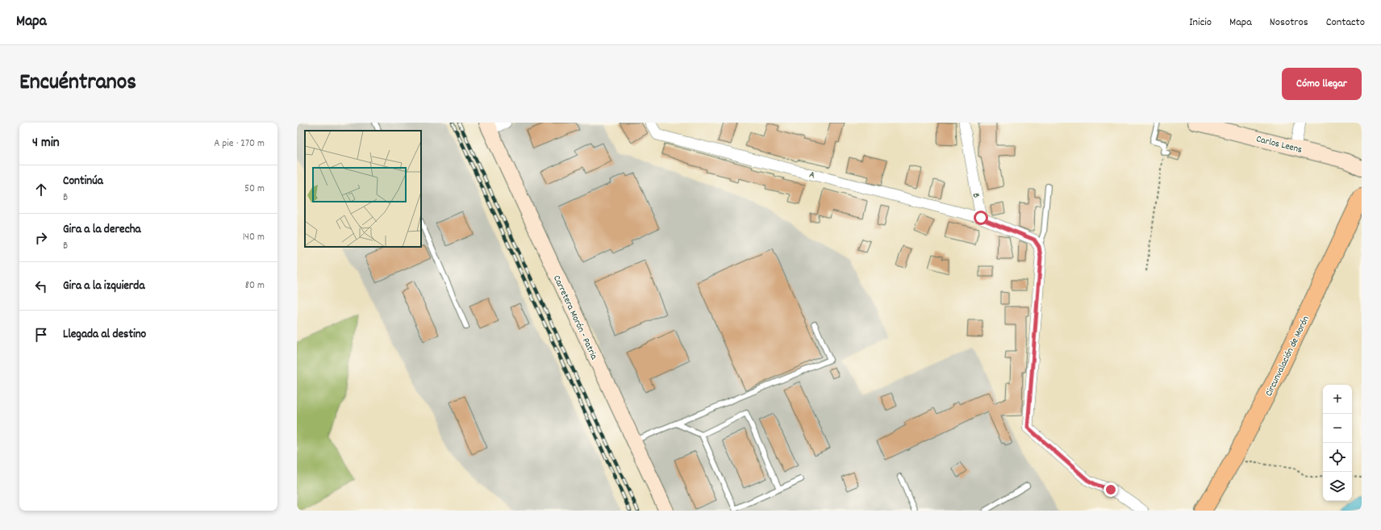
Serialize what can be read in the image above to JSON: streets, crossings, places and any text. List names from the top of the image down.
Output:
{
  "streets": {
    "main road": ["Carlos Leens", "Carretera Morón - Patria", "Circunvalación de Morón"],
    "street": ["A", "B"]
  },
  "crossings": [
    ["A", "B"]
  ],
  "page": {
    "header": "Mapa",
    "nav": [
      "Inicio",
      "Mapa",
      "Nosotros",
      "Contacto"
    ],
    "title": "Encuéntranos",
    "buttons": "Cómo llegar",
    "heading": ["4 min", "A pie · 270 m"],
    "list": [
      ["Continúa", "B", "50 m"],
      ["Gira a la derecha", "B", "140 m"],
      ["Gira a la izquierda", "80 m"],
      "Llegada al destino"
    ],
    "map_buttons": ["+", "−"]
  }
}
